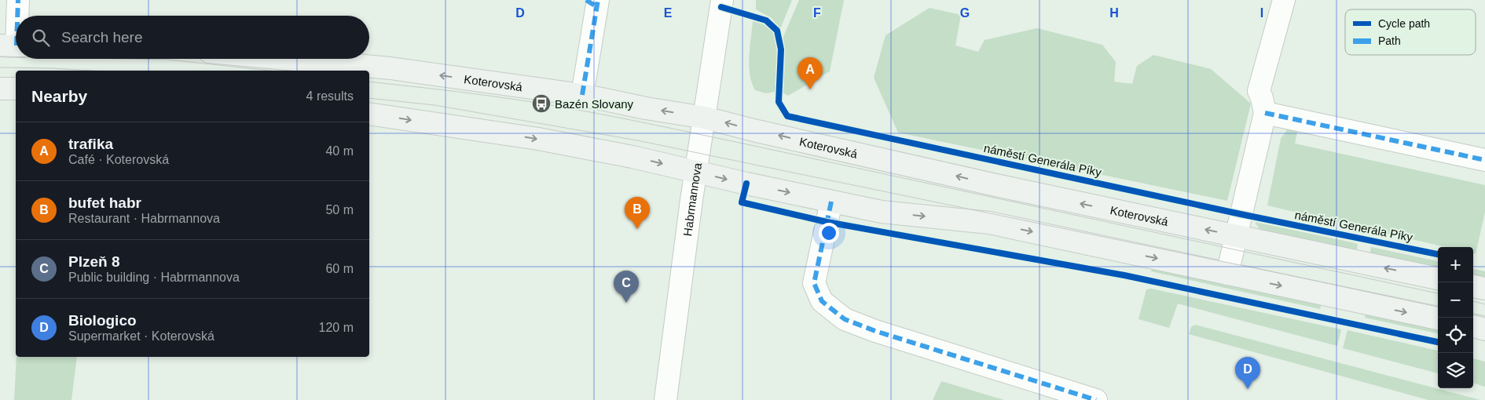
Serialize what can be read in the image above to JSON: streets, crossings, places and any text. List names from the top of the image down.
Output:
{
  "streets": {
    "street": ["Koterovská", "Habrmannova"],
    "cycle path": ["náměstí Generála Píky"]
  },
  "crossings": [
    ["Koterovská", "Habrmannova"]
  ],
  "places": {
    "bus stop": ["Bazén Slovany"]
  },
  "legend": ["Cycle path", "Path"],
  "page": {
    "search": "Search here",
    "pins": [
      "A",
      "B",
      "C",
      "D"
    ],
    "heading": ["Nearby", "4 results"],
    "list": [
      {
        "mark": "A",
        "name": "trafika",
        "note": "Café · Koterovská",
        "value": "40 m"
      },
      {
        "mark": "B",
        "name": "bufet habr",
        "note": "Restaurant · Habrmannova",
        "value": "50 m"
      },
      {
        "mark": "C",
        "name": "Plzeň 8",
        "note": "Public building · Habrmannova",
        "value": "60 m"
      },
      {
        "mark": "D",
        "name": "Biologico",
        "note": "Supermarket · Koterovská",
        "value": "120 m"
      }
    ],
    "map_buttons": ["+", "−"]
  },
  "grid": {
    "columns": [
      "D",
      "E",
      "F",
      "G",
      "H",
      "I"
    ]
  }
}
